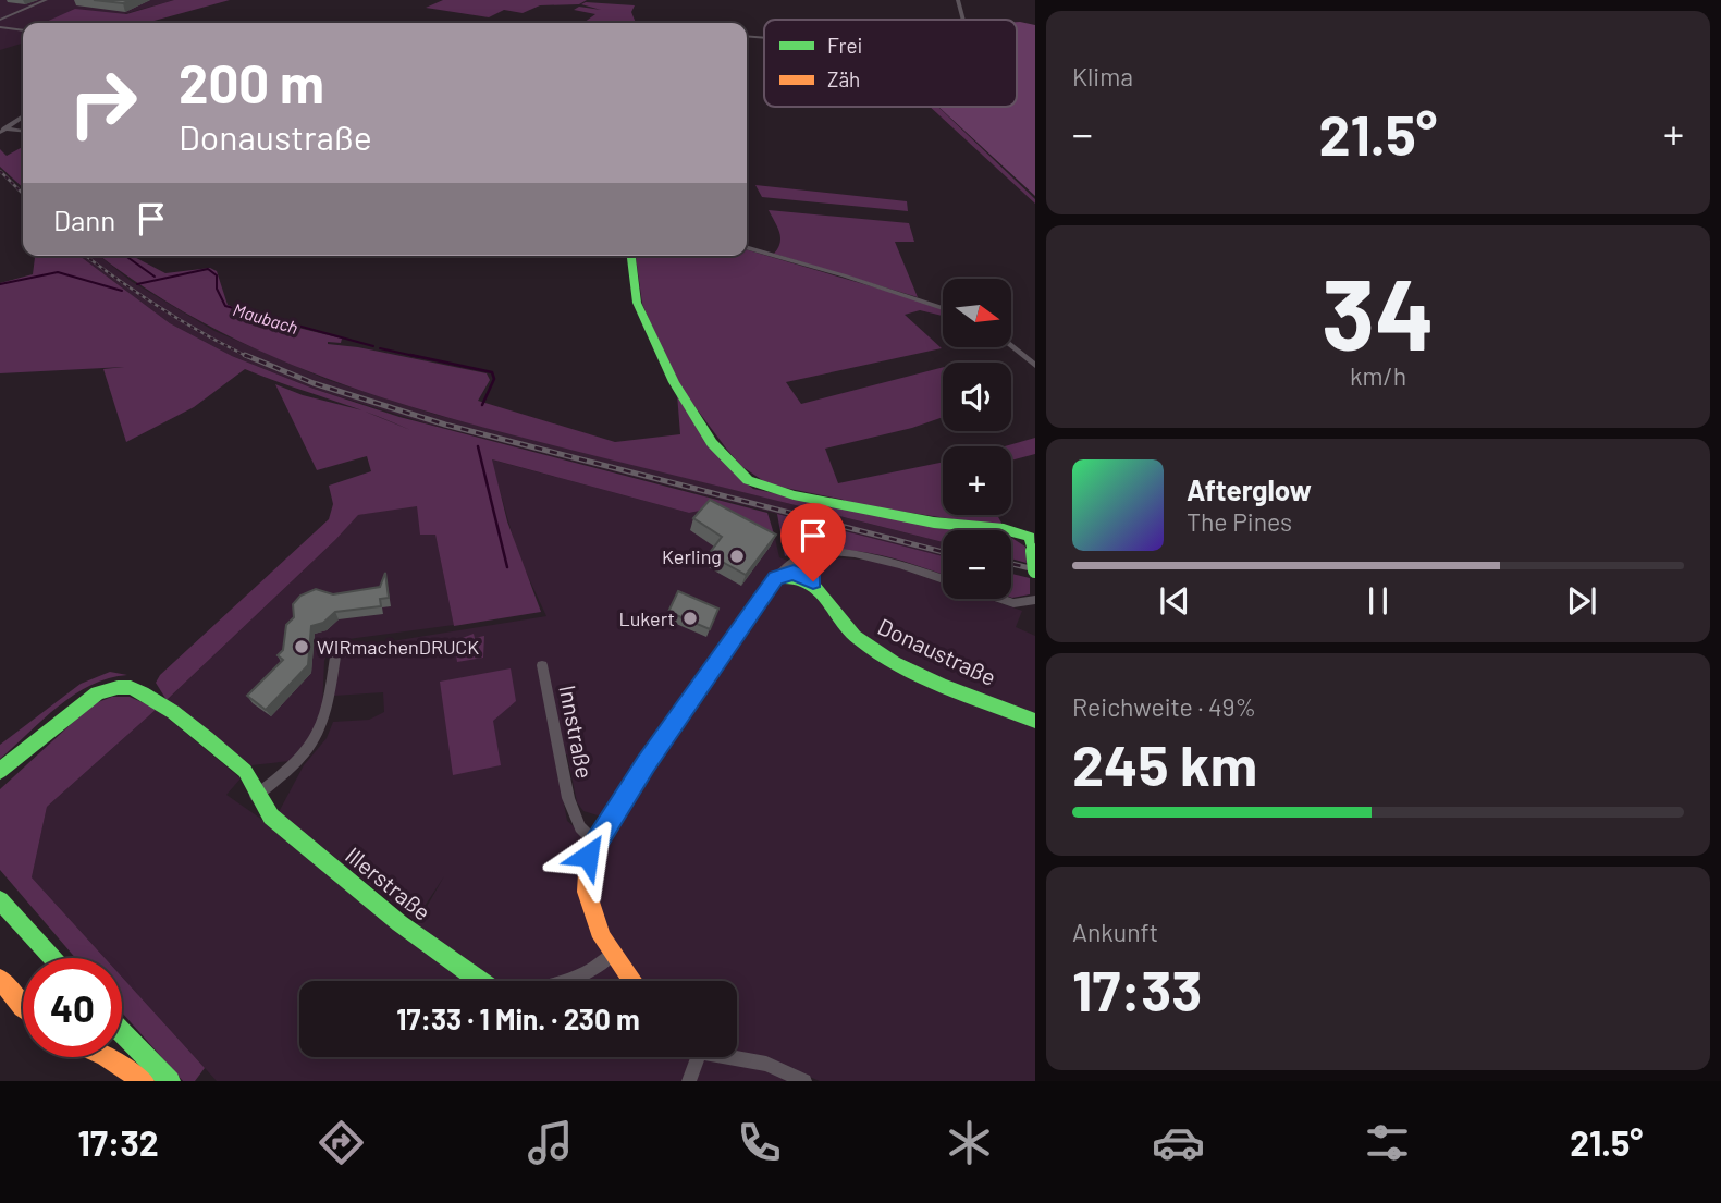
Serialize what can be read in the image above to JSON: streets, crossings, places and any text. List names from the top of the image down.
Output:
{
  "streets": {
    "street": ["Donaustraße", "Innstraße", "Illerstraße"]
  },
  "water": ["Maubach"],
  "places": ["Kerling", "Lukert", "WIRmachenDRUCK"],
  "legend": ["Frei", "Zäh"],
  "north": "right",
  "page": {
    "tile": [
      "Klima",
      ["34", "km/h"],
      ["Reichweite · 49%", "245 km"],
      ["Ankunft", "17:33"]
    ],
    "turn": ["200 m", "Donaustraße"],
    "heat": ["−", "21.5°", "+"],
    "then": "Dann",
    "map_buttons": ["+", "−"],
    "song": ["Afterglow", "The Pines"],
    "limit": "40",
    "trip": "17:33 · 1 Min. · 230 m",
    "tabs": ["17:32", "21.5°"]
  }
}
